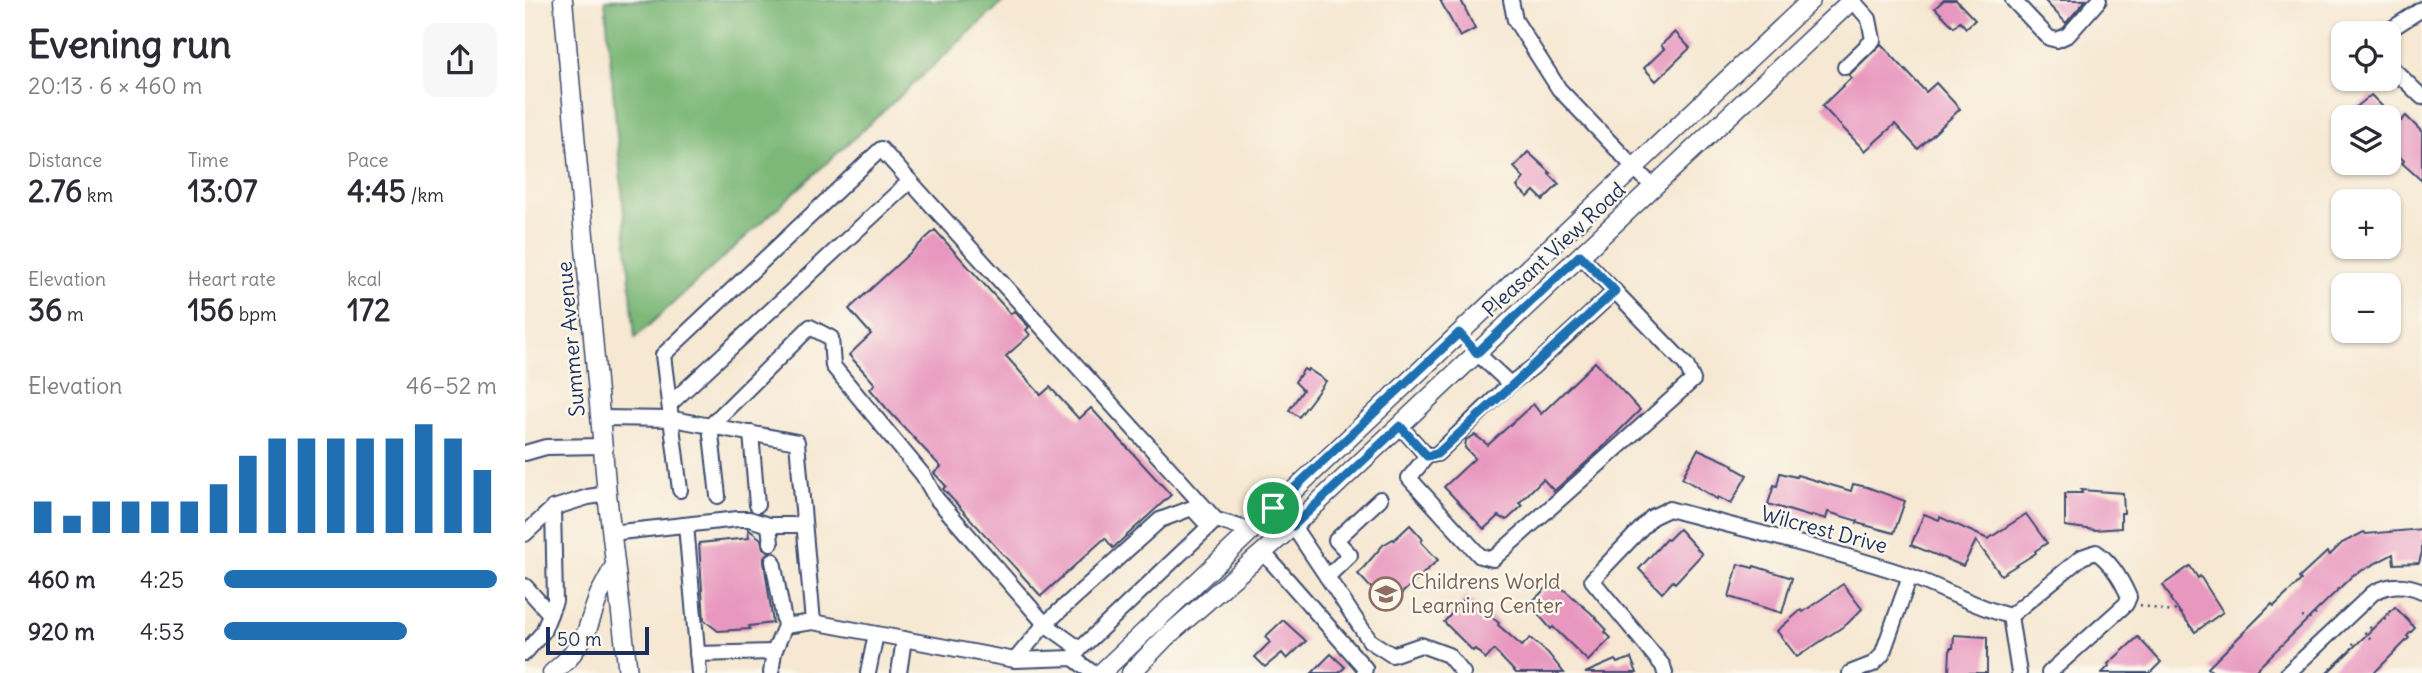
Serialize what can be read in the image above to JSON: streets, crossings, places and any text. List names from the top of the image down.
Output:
{
  "streets": {
    "main road": ["Pleasant View Road", "Summer Avenue"],
    "street": ["Wilcrest Drive"]
  },
  "places": {
    "school or university": ["Childrens World Learning Center"]
  },
  "scale_bar": "50 m",
  "page": {
    "heading": ["Evening run", "20:13 · 6 × 460 m"],
    "map_buttons": ["+", "−"],
    "stats": [
      ["Distance", "2.76 km"],
      ["Time", "13:07"],
      ["Pace", "4:45 /km"],
      ["Elevation", "36 m"],
      ["Heart rate", "156 bpm"],
      ["kcal", "172"]
    ],
    "chart": ["Elevation", "46–52 m"],
    "list": [
      {
        "name": "460 m",
        "note": "4:25"
      },
      {
        "name": "920 m",
        "note": "4:53"
      }
    ],
    "scale": "50 m"
  }
}
